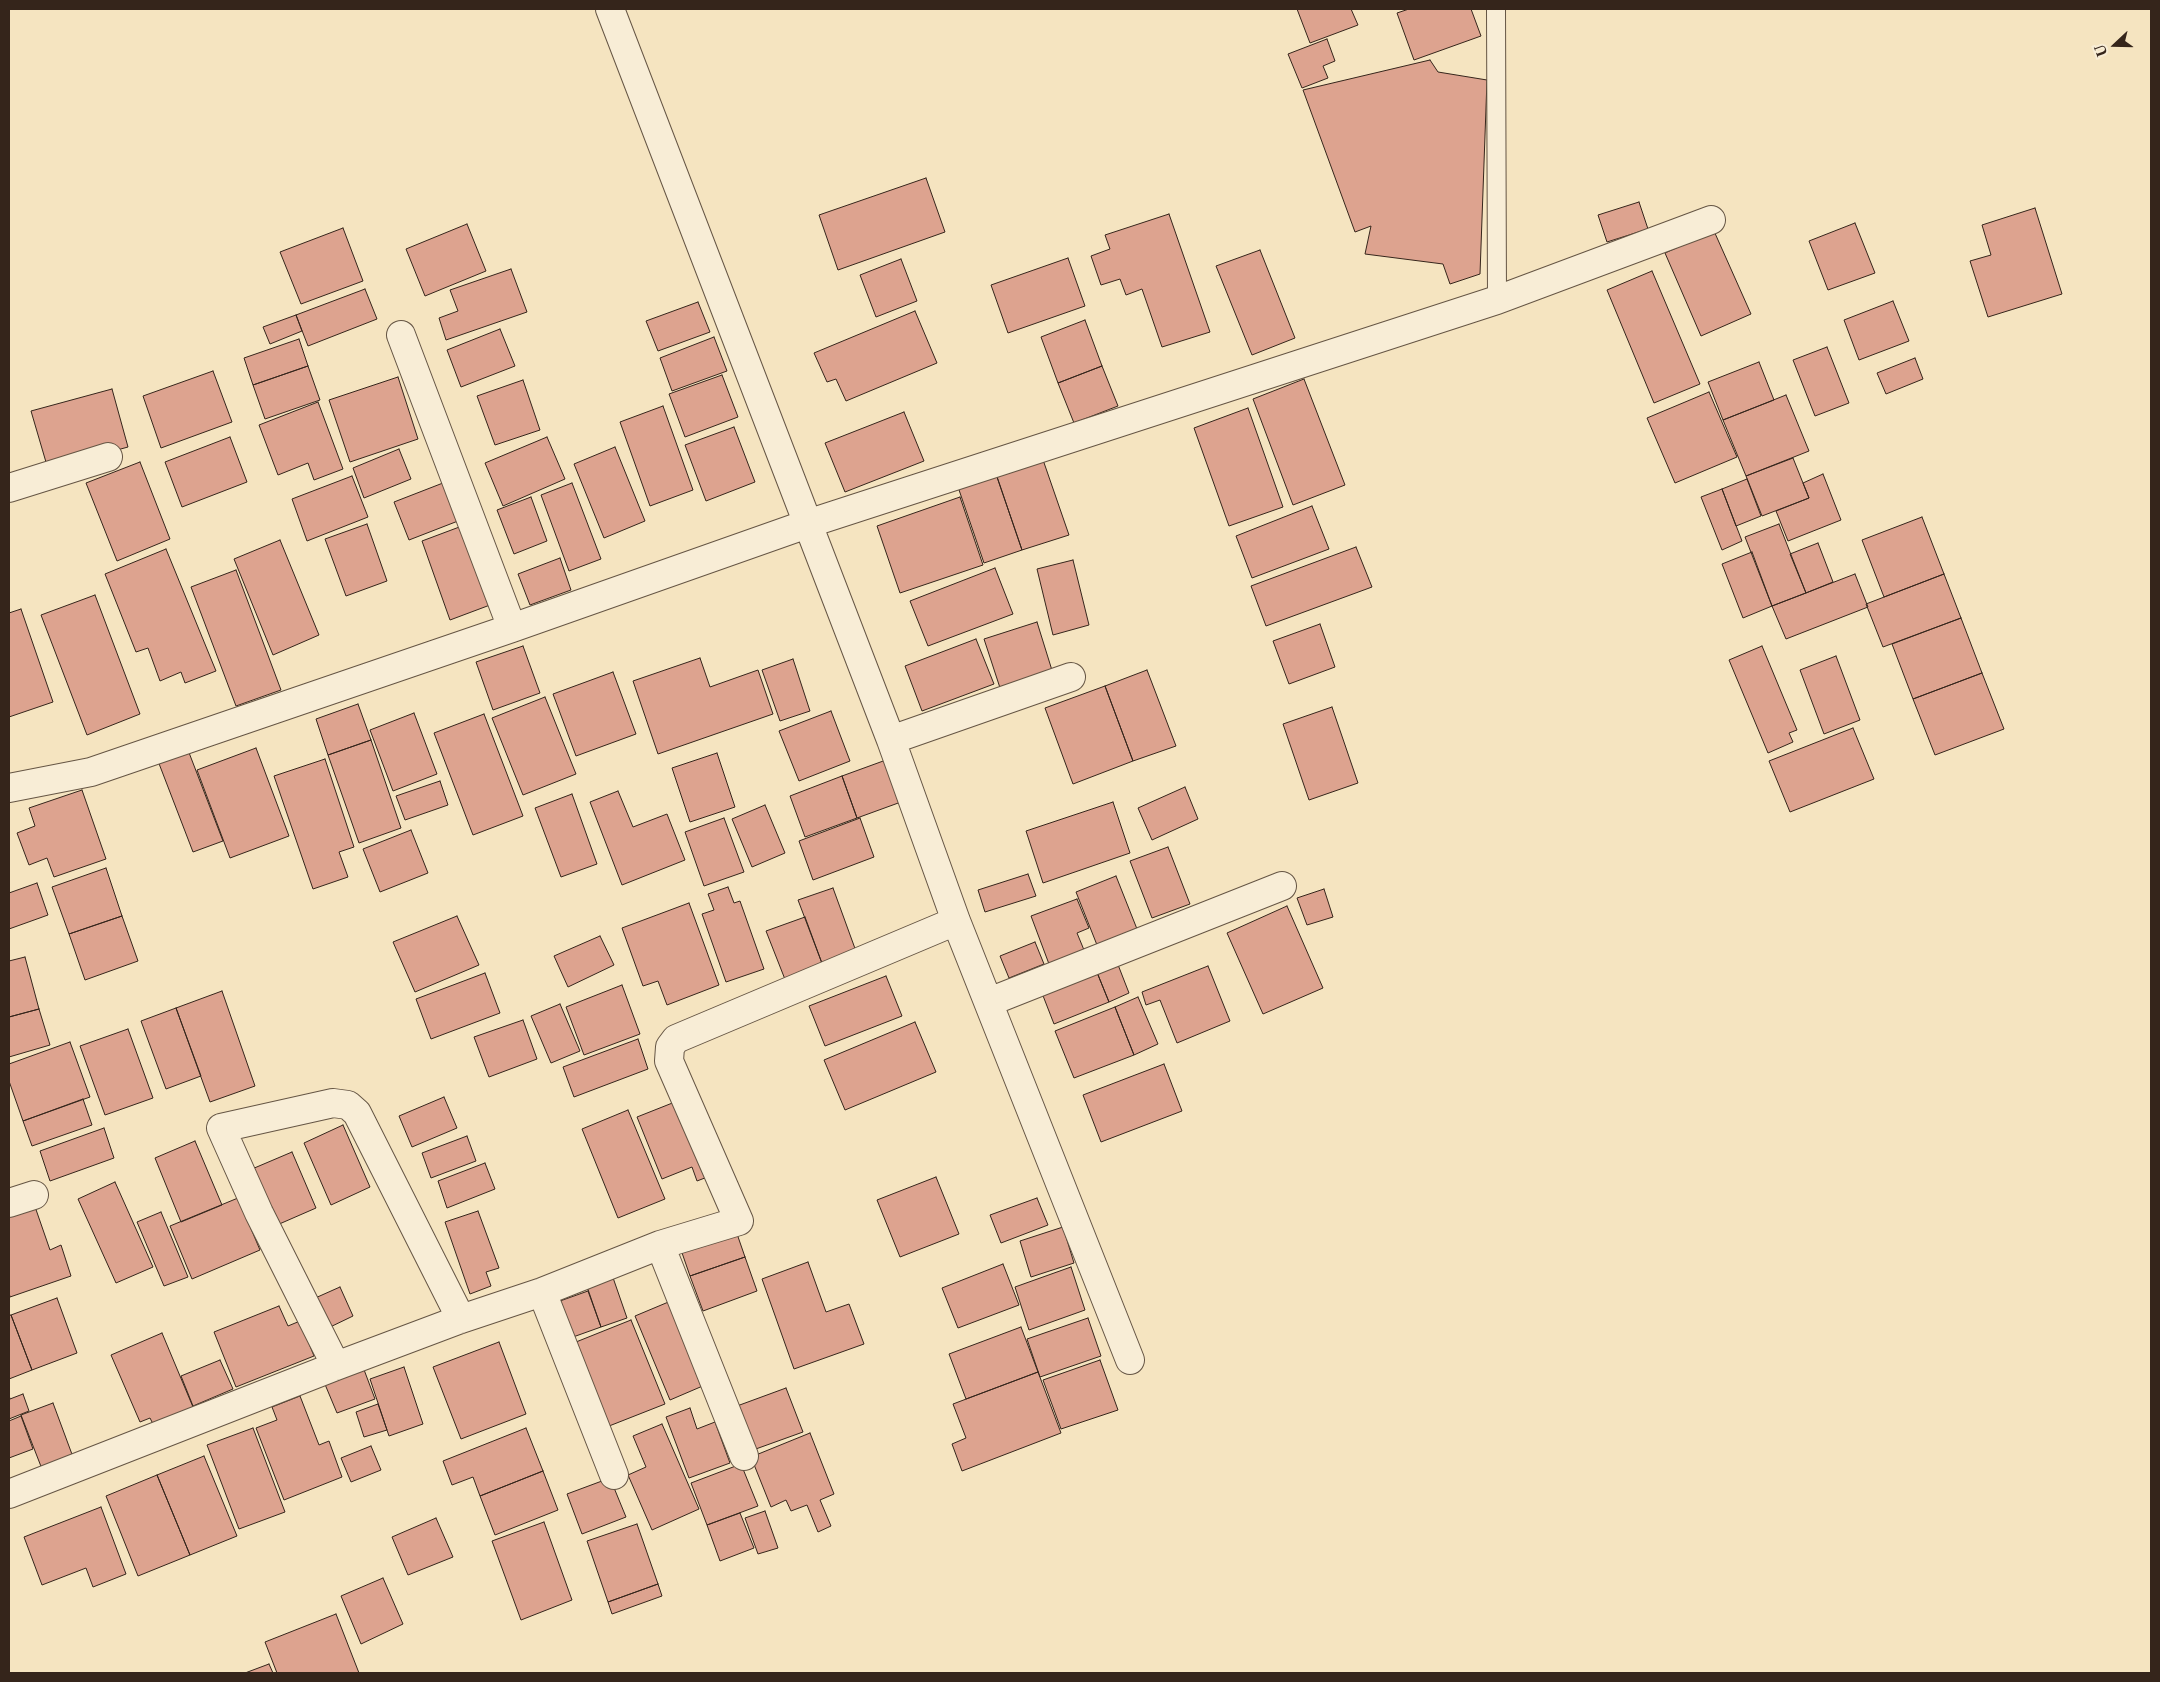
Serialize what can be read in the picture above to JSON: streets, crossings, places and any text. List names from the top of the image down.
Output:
{
  "north": "left"
}
